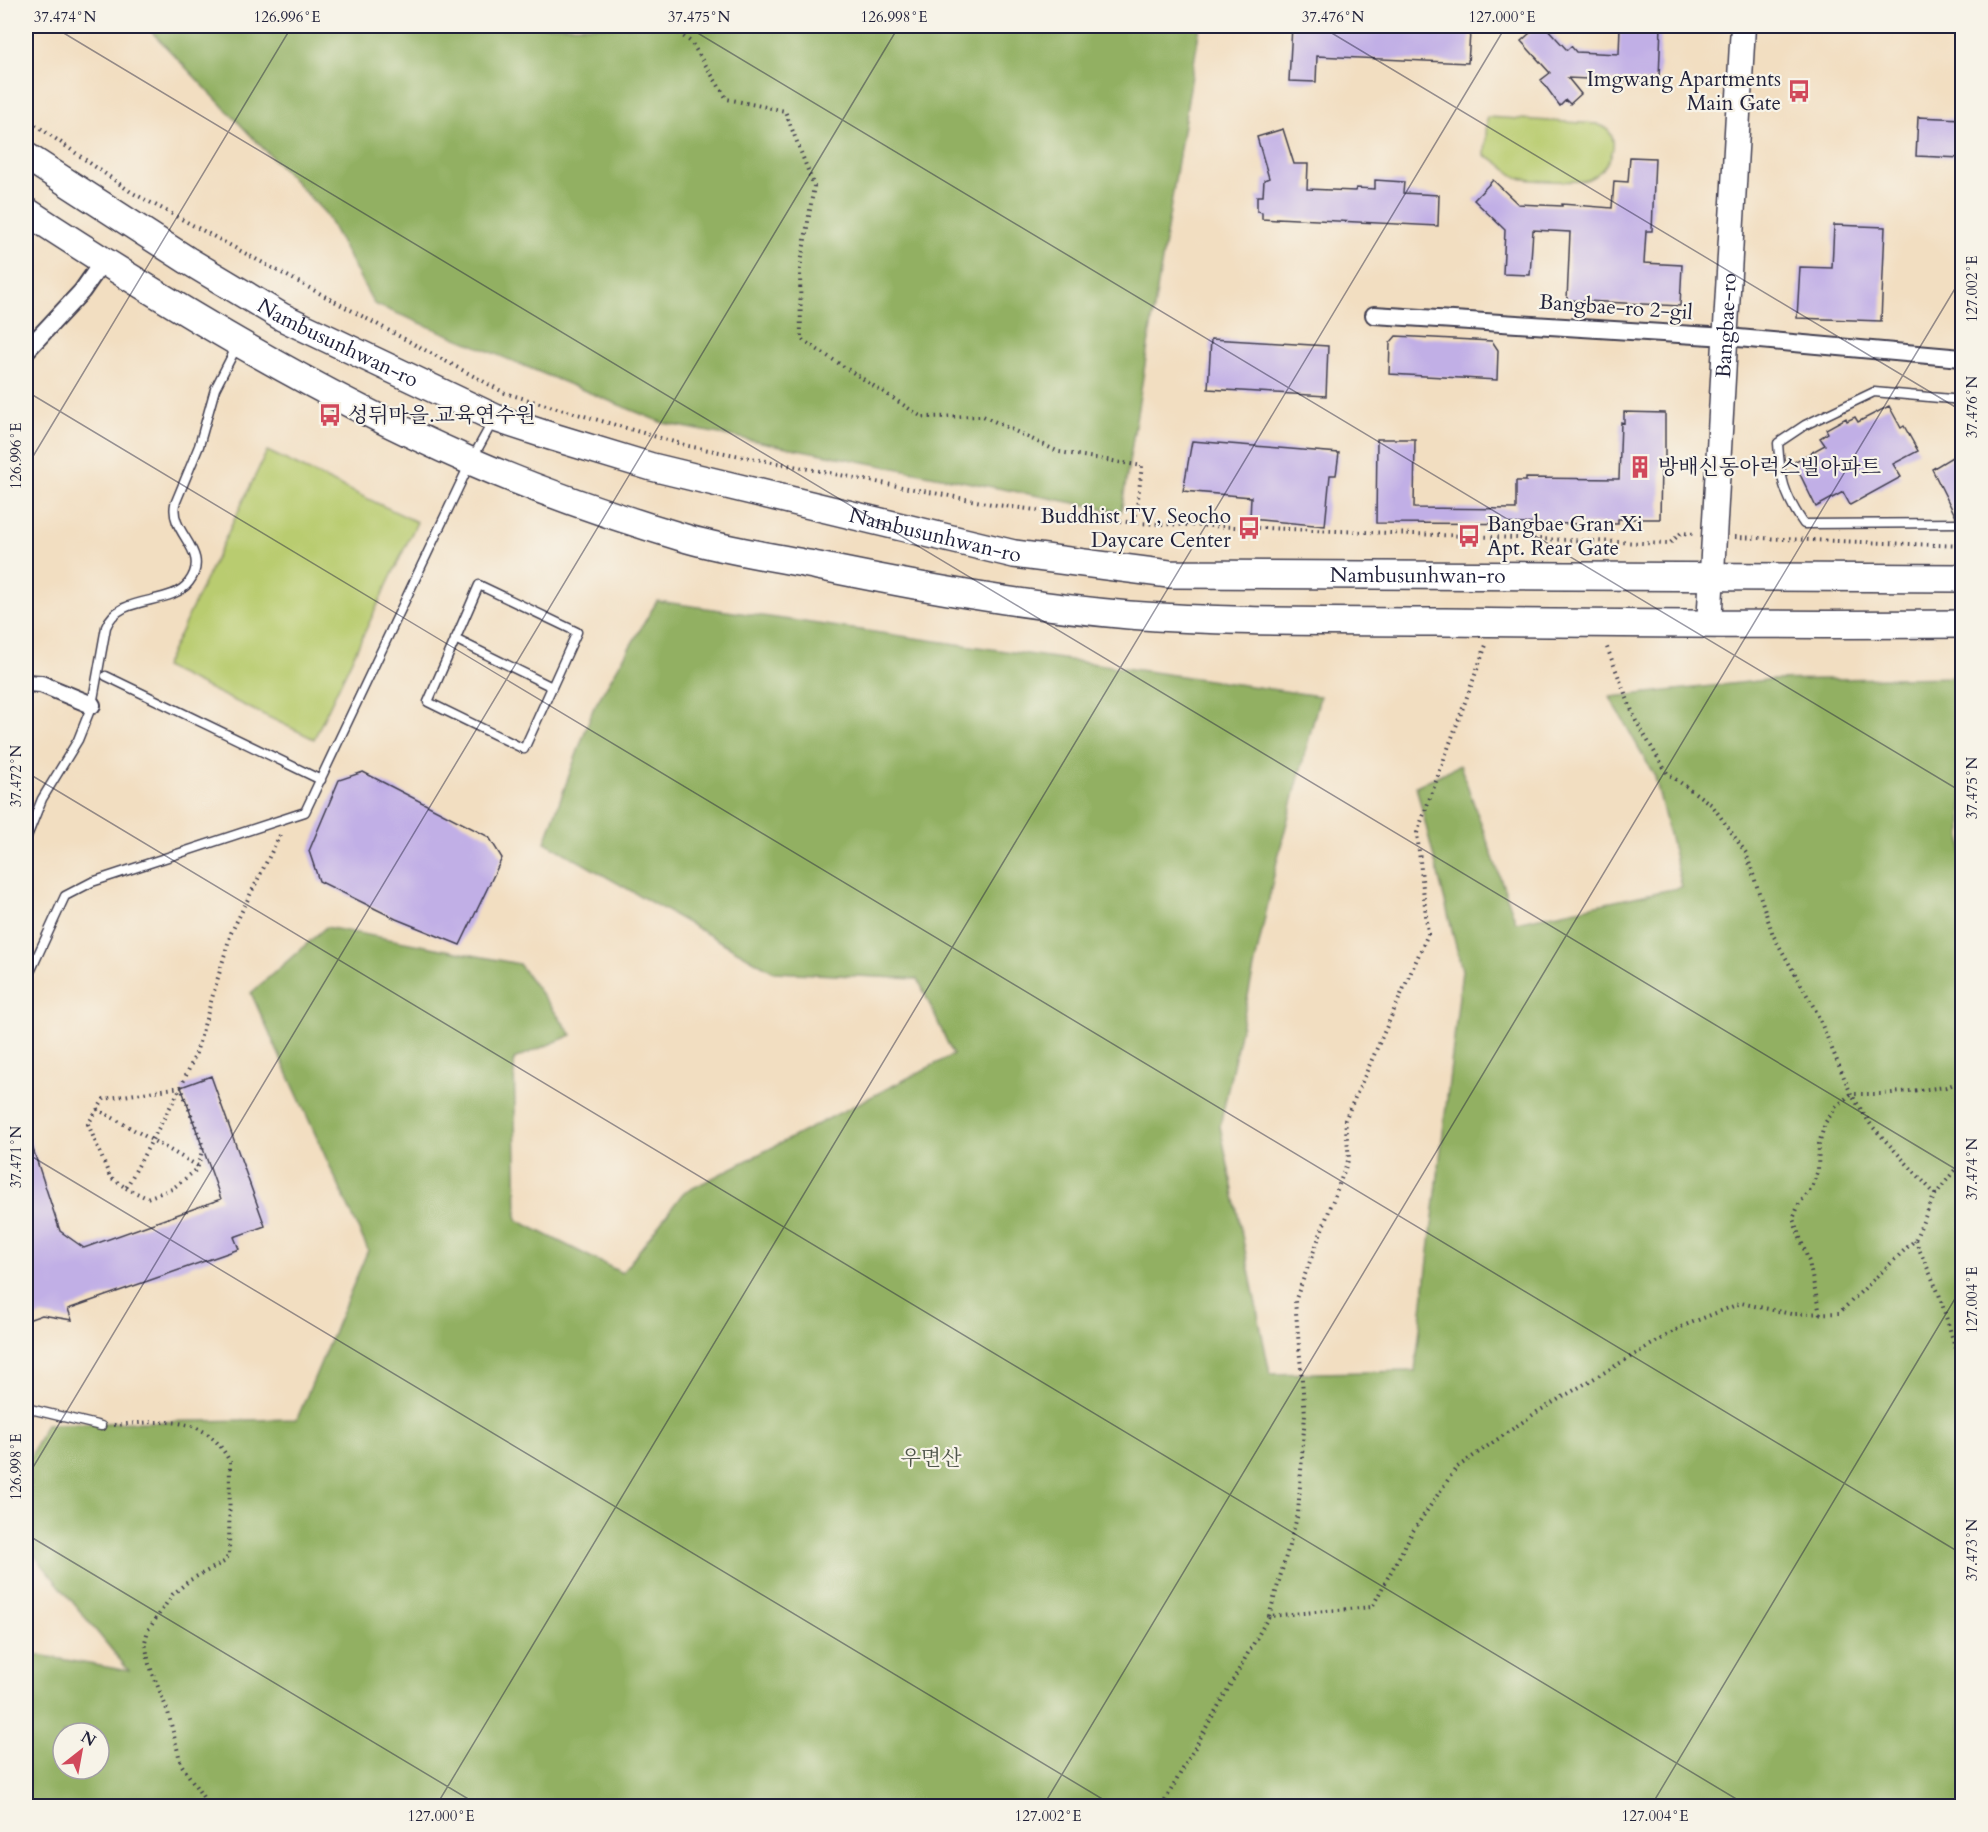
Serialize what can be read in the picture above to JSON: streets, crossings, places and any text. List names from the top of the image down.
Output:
{
  "streets": {
    "main road": ["Bangbae-ro", "Nambusunhwan-ro"],
    "street": ["Bangbae-ro 2-gil"]
  },
  "crossings": [
    ["Bangbae-ro 2-gil", "Bangbae-ro"],
    ["Bangbae-ro", "Nambusunhwan-ro"]
  ],
  "parks": ["우면산"],
  "places": {
    "bus stop": [
      "Imgwang Apartments Main Gate",
      "성뒤마을.교육연수원",
      "Buddhist TV, Seocho Daycare Center",
      "Bangbae Gran Xi Apt. Rear Gate"
    ],
    "building": ["방배신동아럭스빌아파트"]
  },
  "north": "top right",
  "coordinates": [
    "37.474°N",
    "126.996°E",
    "37.475°N",
    "126.998°E",
    "37.476°N",
    "127.000°E",
    "127.002°E",
    "37.472°N",
    "37.471°N",
    "127.004°E",
    "37.473°N"
  ]
}
